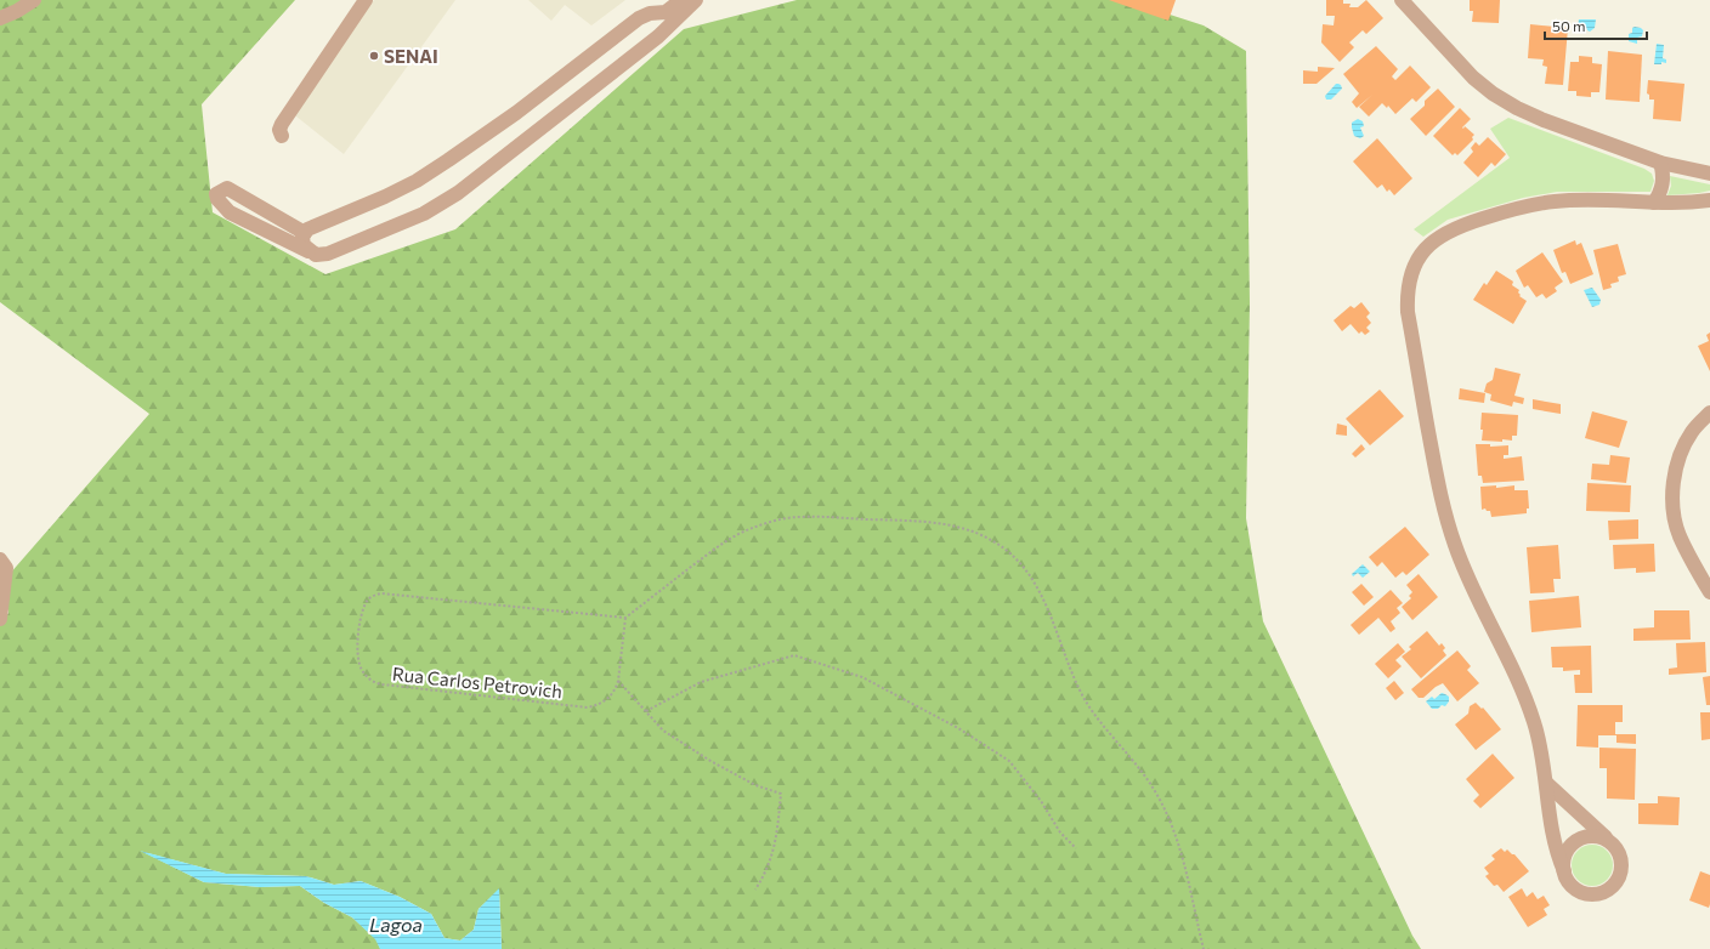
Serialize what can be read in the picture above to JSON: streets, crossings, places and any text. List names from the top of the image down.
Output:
{
  "streets": {
    "path": ["Rua Carlos Petrovich"]
  },
  "water": ["Lagoa"],
  "places": ["SENAI"],
  "scale_bar": "50 m"
}
